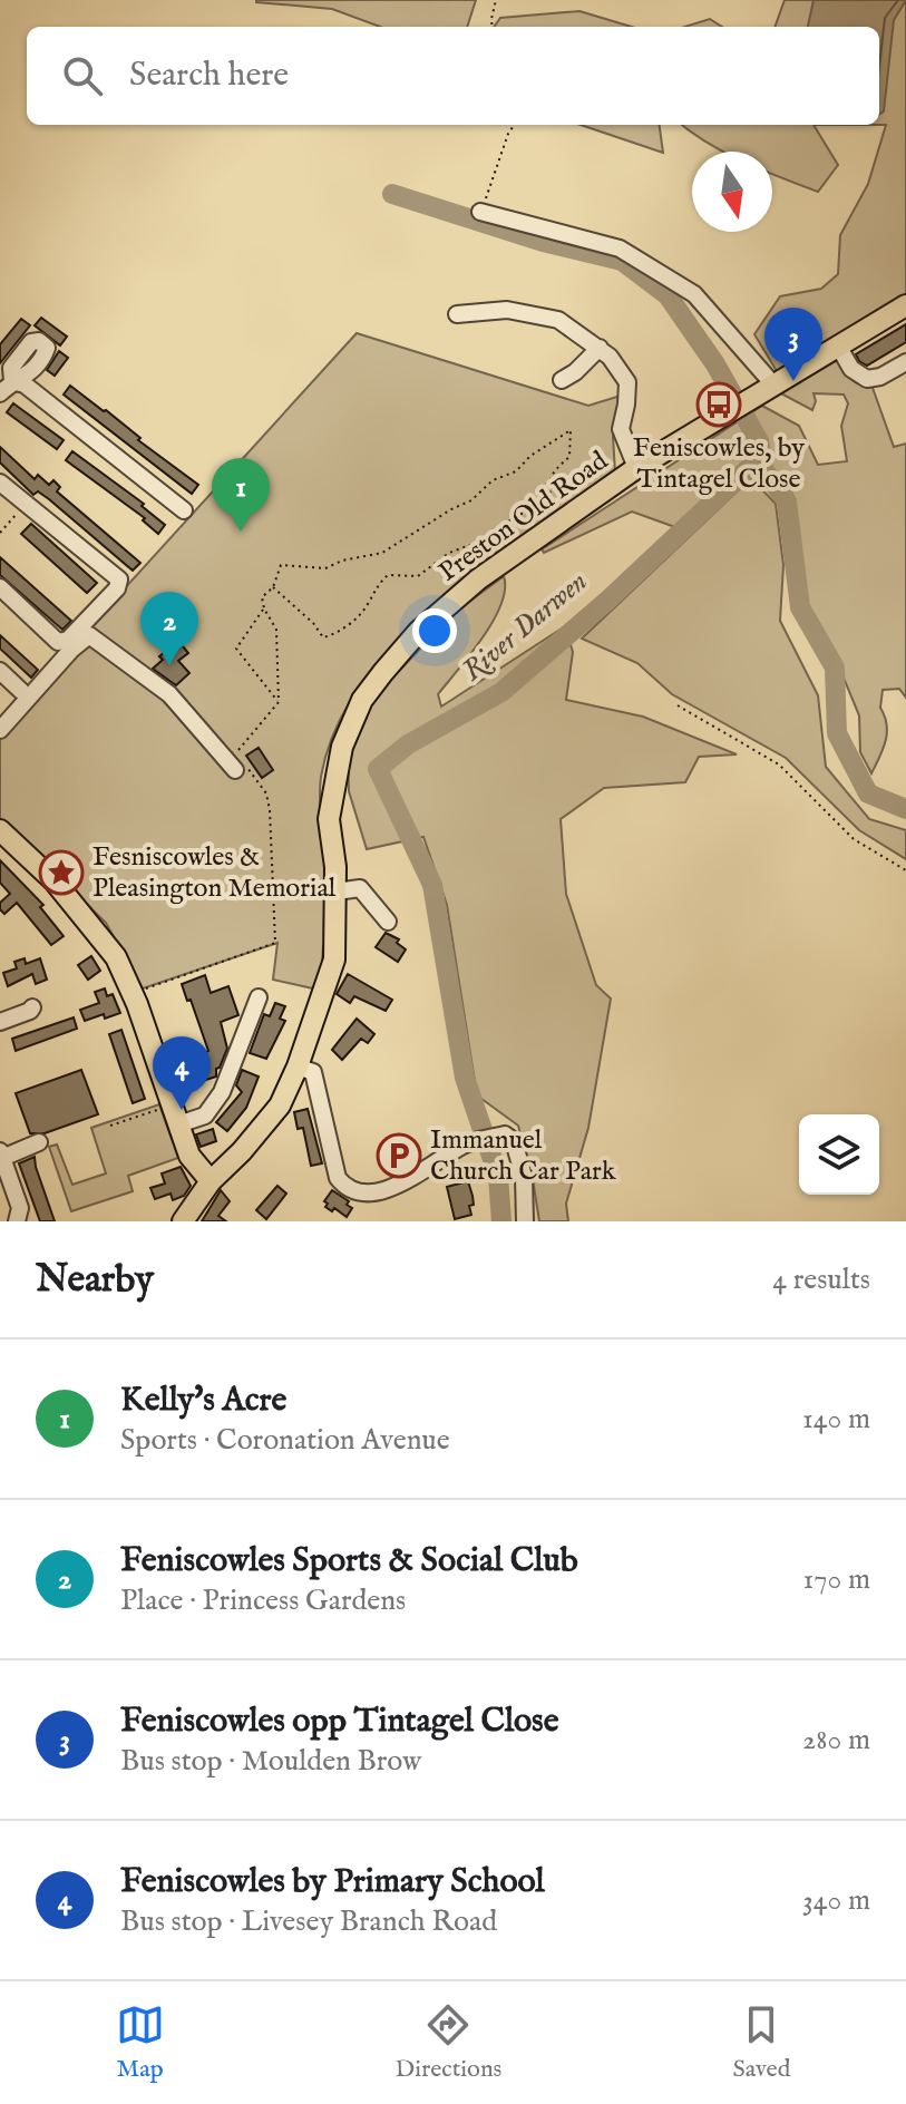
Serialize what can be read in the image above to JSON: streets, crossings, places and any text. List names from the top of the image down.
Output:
{
  "streets": {
    "main road": ["Preston Old Road"]
  },
  "water": ["River Darwen"],
  "places": {
    "bus stop": ["Feniscowles, by Tintagel Close"],
    "place": ["Fesniscowles & Pleasington Memorial"],
    "parking": ["Immanuel Church Car Park"]
  },
  "north": "bottom",
  "page": {
    "search": "Search here",
    "pins": [
      "3",
      "1",
      "2",
      "4"
    ],
    "heading": ["Nearby", "4 results"],
    "list": [
      {
        "mark": "1",
        "name": "Kelly's Acre",
        "note": "Sports · Coronation Avenue",
        "value": "140 m"
      },
      {
        "mark": "2",
        "name": "Feniscowles Sports & Social Club",
        "note": "Place · Princess Gardens",
        "value": "170 m"
      },
      {
        "mark": "3",
        "name": "Feniscowles opp Tintagel Close",
        "note": "Bus stop · Moulden Brow",
        "value": "280 m"
      },
      {
        "mark": "4",
        "name": "Feniscowles by Primary School",
        "note": "Bus stop · Livesey Branch Road",
        "value": "340 m"
      }
    ],
    "nav": ["Map", "Directions", "Saved"]
  }
}
